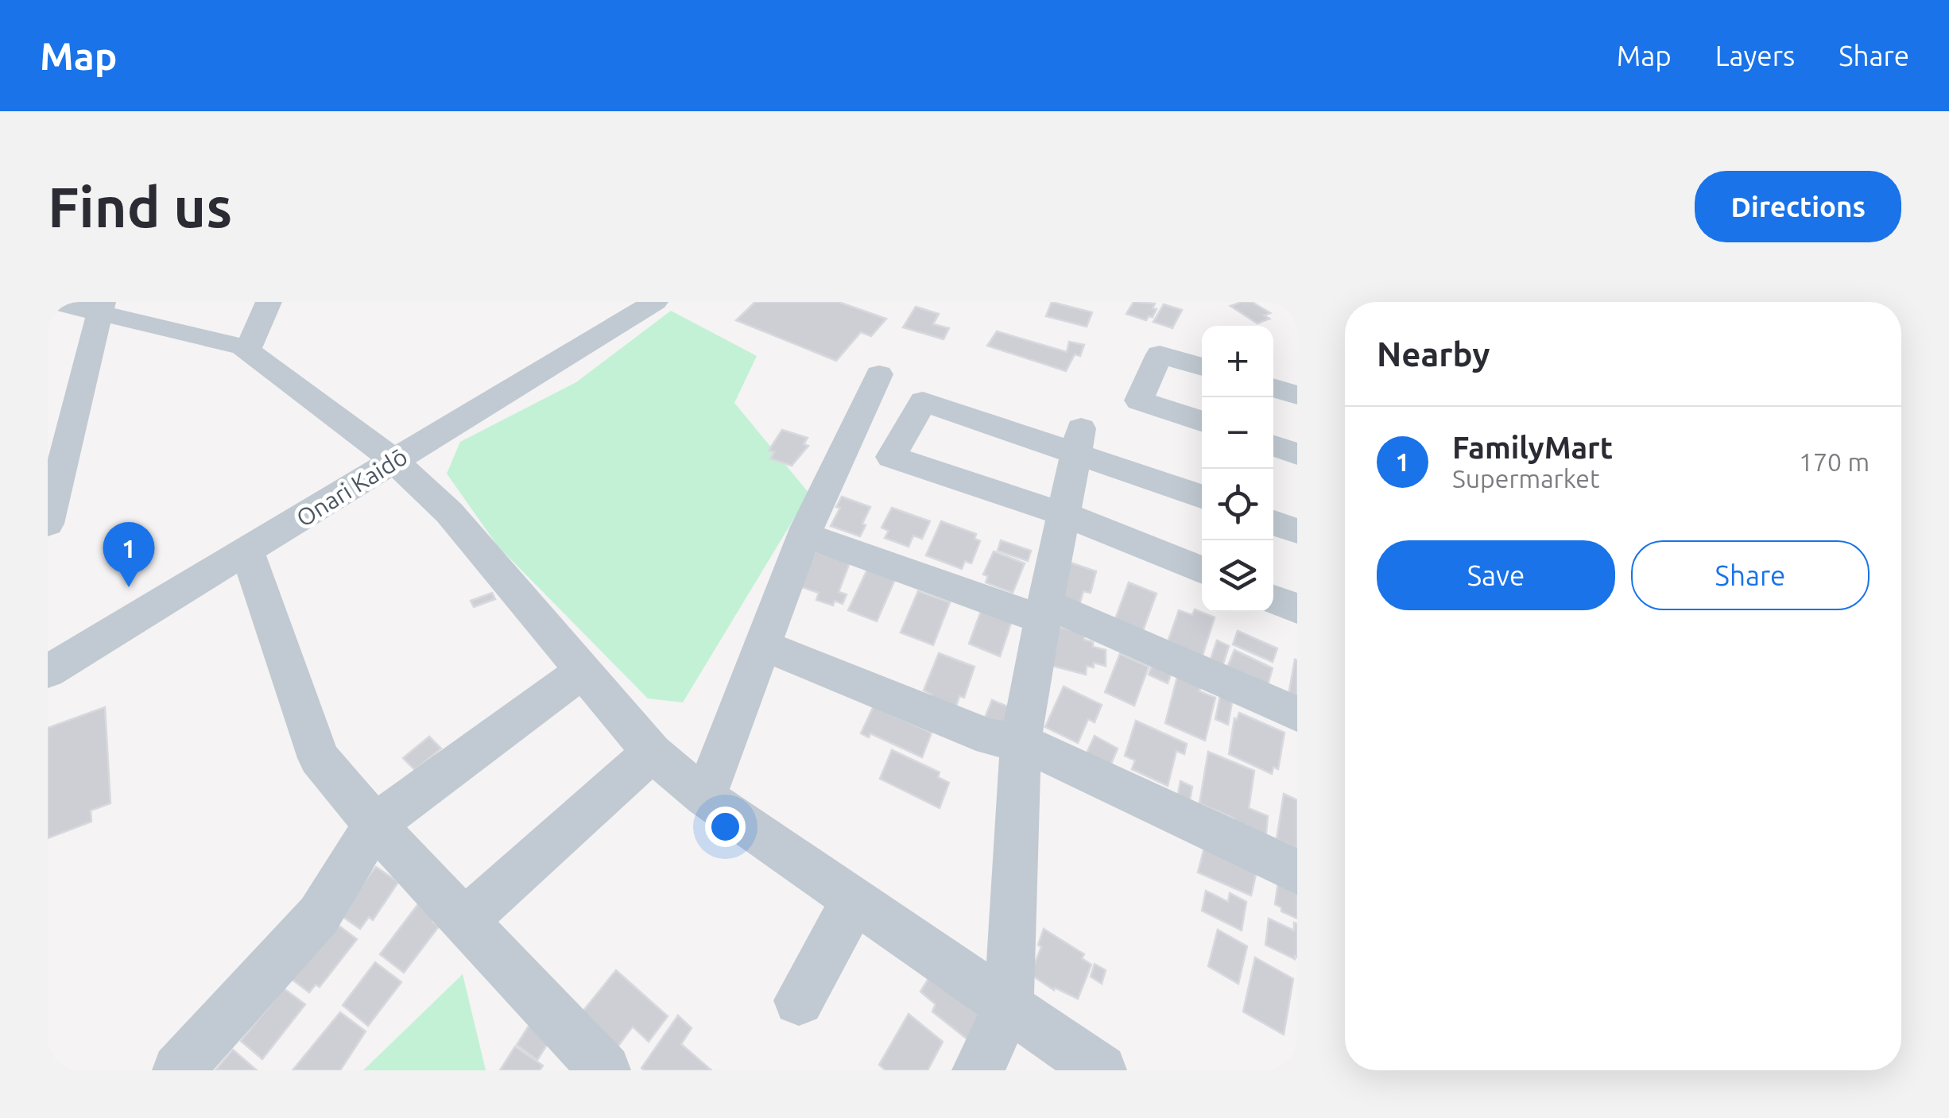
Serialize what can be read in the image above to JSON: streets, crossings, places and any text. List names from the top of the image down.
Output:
{
  "streets": {
    "street": ["Onari Kaidō"]
  },
  "page": {
    "header": "Map",
    "nav": ["Map", "Layers", "Share"],
    "buttons": [
      "Directions",
      ["Save", "Share"]
    ],
    "title": "Find us",
    "heading": "Nearby",
    "map_buttons": ["+", "−"],
    "list": [
      {
        "mark": "1",
        "name": "FamilyMart",
        "note": "Supermarket",
        "value": "170 m"
      }
    ],
    "pins": "1"
  }
}
